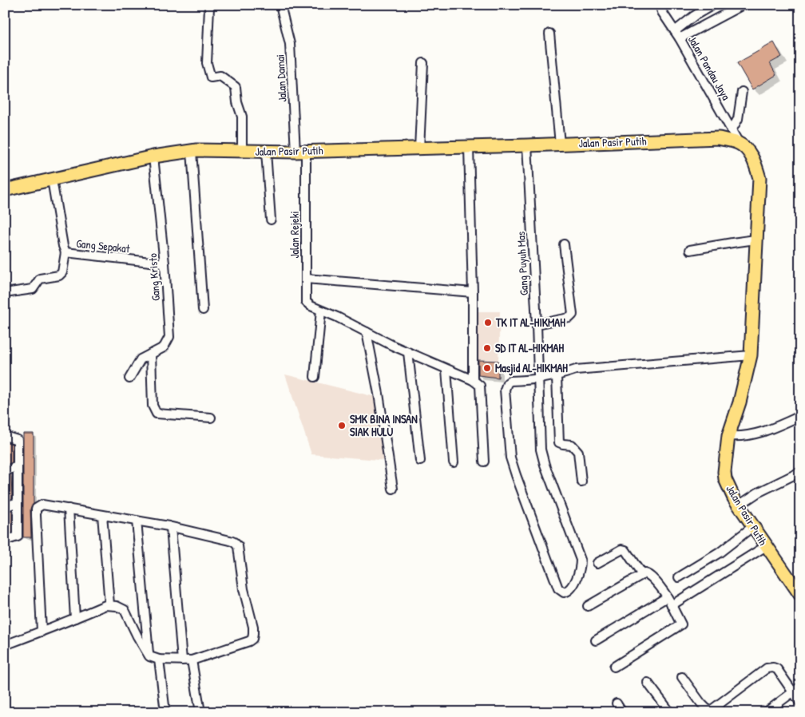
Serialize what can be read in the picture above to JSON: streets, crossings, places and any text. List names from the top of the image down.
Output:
{
  "streets": {
    "highway": ["Jalan Pasir Putih"],
    "street": [
      "Jalan Pandau Jaya",
      "Jalan Damai",
      "Jalan Rejeki",
      "Gang Sepakat",
      "Gang Puyuh Mas",
      "Gang Kristo"
    ]
  },
  "crossings": [
    ["Jalan Pandau Jaya", "Jalan Pasir Putih"],
    ["Jalan Damai", "Jalan Pasir Putih"],
    ["Jalan Damai", "Jalan Rejeki"],
    ["Jalan Pasir Putih", "Jalan Rejeki"],
    ["Jalan Pasir Putih", "Gang Sepakat"],
    ["Jalan Pasir Putih", "Gang Puyuh Mas"],
    ["Jalan Pasir Putih", "Gang Kristo"],
    ["Gang Sepakat", "Gang Kristo"]
  ],
  "places": [
    "TK IT AL-HIKMAH",
    "SD IT AL-HIKMAH",
    "Masjid AL-HIKMAH",
    "SMK BINA INSAN SIAK HULU"
  ]
}
